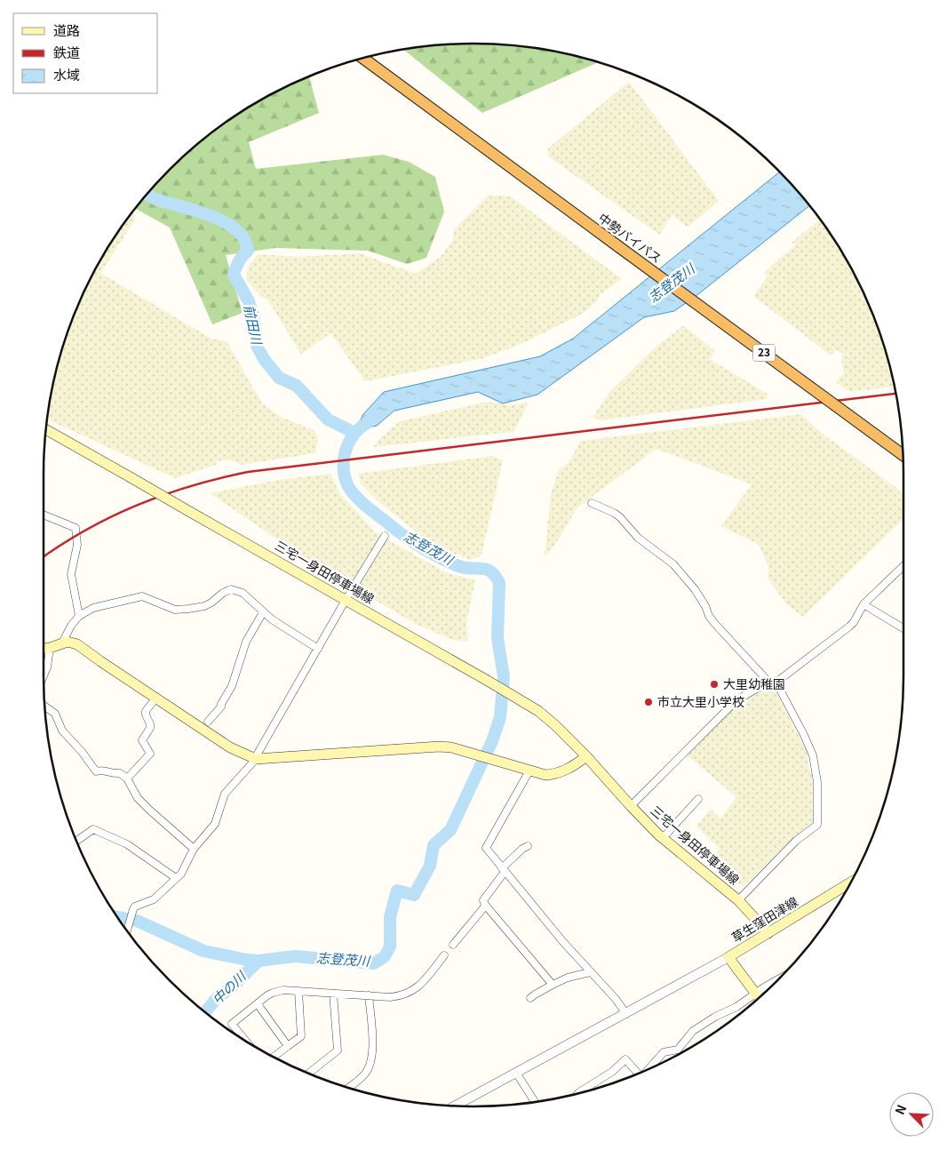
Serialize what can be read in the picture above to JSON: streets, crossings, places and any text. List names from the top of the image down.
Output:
{
  "streets": {
    "highway": ["中勢バイパス", "23"],
    "main road": ["三宅一身田停車場線", "草生窪田津線"]
  },
  "crossings": [
    ["三宅一身田停車場線", "草生窪田津線"]
  ],
  "water": ["志登茂川", "前田川", "中の川"],
  "places": ["大里幼稚園", "市立大里小学校"],
  "legend": ["道路", "鉄道", "水域"],
  "north": "top left"
}
